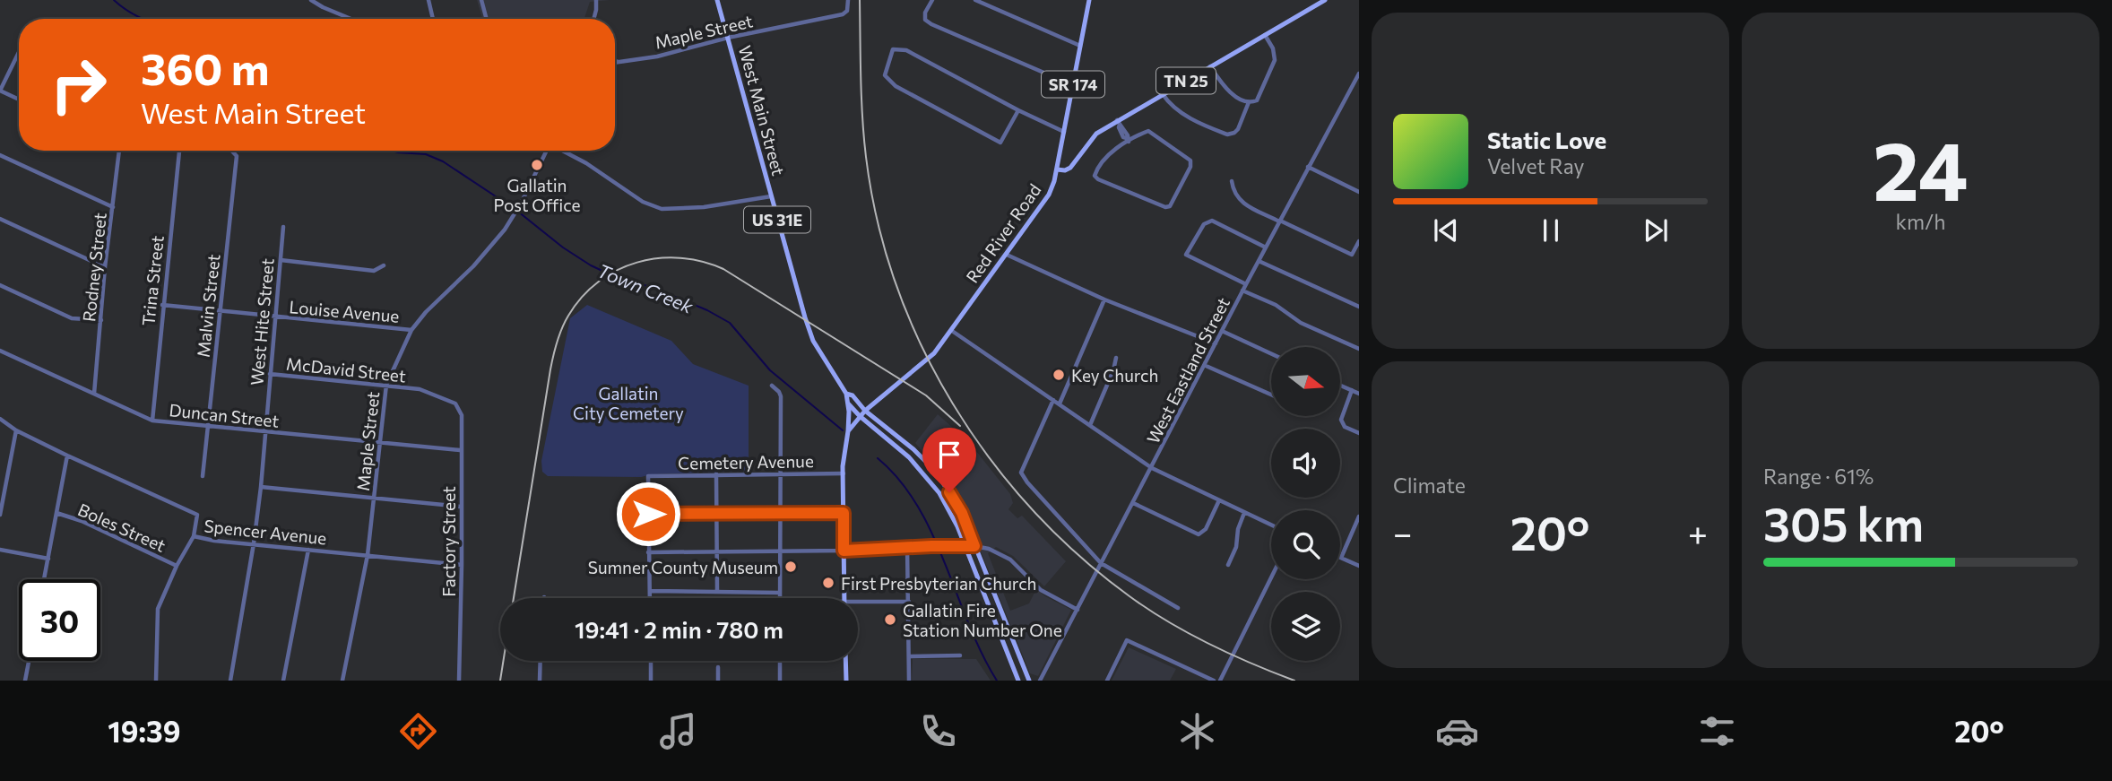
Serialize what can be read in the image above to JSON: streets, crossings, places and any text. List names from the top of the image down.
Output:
{
  "streets": {
    "main road": [
      "TN 25",
      "SR 174",
      "West Main Street",
      "US 31E",
      "Red River Road"
    ],
    "street": [
      "Maple Street",
      "Rodney Street",
      "Trina Street",
      "Malvin Street",
      "Louise Avenue",
      "West Hite Street",
      "McDavid Street",
      "West Eastland Street",
      "Duncan Street",
      "Cemetery Avenue",
      "Boles Street",
      "Spencer Avenue",
      "Factory Street"
    ]
  },
  "crossings": [
    ["Maple Street", "West Main Street"],
    ["Maple Street", "US 31E"],
    ["Maple Street", "Louise Avenue"],
    ["Maple Street", "McDavid Street"],
    ["Maple Street", "Duncan Street"],
    ["Maple Street", "Spencer Avenue"],
    ["SR 174", "Red River Road"],
    ["West Main Street", "US 31E"],
    ["US 31E", "Red River Road"],
    ["Rodney Street", "Duncan Street"],
    ["Trina Street", "Louise Avenue"],
    ["Trina Street", "Duncan Street"],
    ["Malvin Street", "Louise Avenue"],
    ["Malvin Street", "Duncan Street"],
    ["Louise Avenue", "West Hite Street"],
    ["West Hite Street", "McDavid Street"],
    ["West Hite Street", "Duncan Street"],
    ["West Hite Street", "Spencer Avenue"],
    ["McDavid Street", "Factory Street"],
    ["Duncan Street", "Factory Street"],
    ["Spencer Avenue", "Factory Street"]
  ],
  "water": ["Town Creek"],
  "parks": ["Gallatin City Cemetery"],
  "places": [
    "Gallatin Post Office",
    "Key Church",
    "Sumner County Museum",
    "First Presbyterian Church",
    "Gallatin Fire Station Number One"
  ],
  "north": "right",
  "page": {
    "tile": [
      ["24", "km/h"],
      "Climate",
      ["Range · 61%", "305 km"]
    ],
    "turn": ["360 m", "West Main Street"],
    "song": ["Static Love", "Velvet Ray"],
    "heat": ["−", "20°", "+"],
    "limit": "30",
    "trip": "19:41 · 2 min · 780 m",
    "tabs": ["19:39", "20°"]
  }
}
